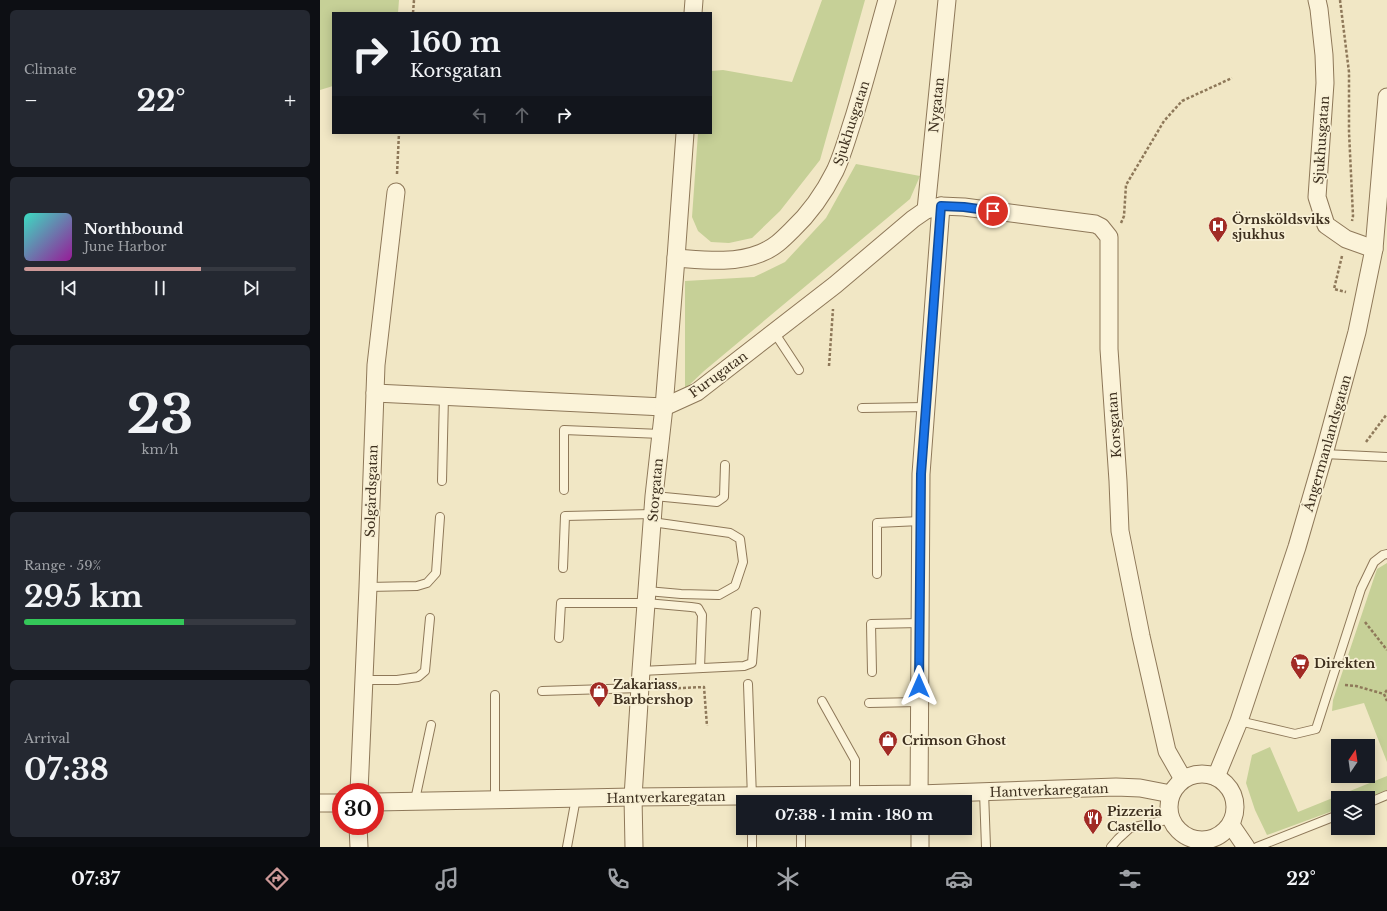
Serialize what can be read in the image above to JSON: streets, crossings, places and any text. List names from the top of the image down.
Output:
{
  "streets": {
    "street": [
      "Nygatan",
      "Sjukhusgatan",
      "Furugatan",
      "Korsgatan",
      "Ångermanlandsgatan",
      "Storgatan",
      "Solgårdsgatan",
      "Hantverkaregatan"
    ]
  },
  "crossings": [
    ["Nygatan", "Furugatan"],
    ["Nygatan", "Korsgatan"],
    ["Sjukhusgatan", "Ångermanlandsgatan"],
    ["Sjukhusgatan", "Storgatan"],
    ["Furugatan", "Korsgatan"],
    ["Furugatan", "Storgatan"],
    ["Furugatan", "Solgårdsgatan"],
    ["Korsgatan", "Ångermanlandsgatan"],
    ["Korsgatan", "Hantverkaregatan"],
    ["Ångermanlandsgatan", "Hantverkaregatan"],
    ["Storgatan", "Hantverkaregatan"]
  ],
  "places": {
    "hospital": ["Örnsköldsviks sjukhus"],
    "supermarket": ["Direkten"],
    "shop": ["Zakariass Barbershop", "Crimson Ghost"],
    "restaurant": ["Pizzeria Castello"]
  },
  "north": "top",
  "page": {
    "tile": [
      "Climate",
      ["23", "km/h"],
      ["Range · 59%", "295 km"],
      ["Arrival", "07:38"]
    ],
    "turn": ["160 m", "Korsgatan"],
    "heat": ["−", "22°", "+"],
    "song": ["Northbound", "June Harbor"],
    "limit": "30",
    "trip": "07:38 · 1 min · 180 m",
    "tabs": ["07:37", "22°"]
  }
}
